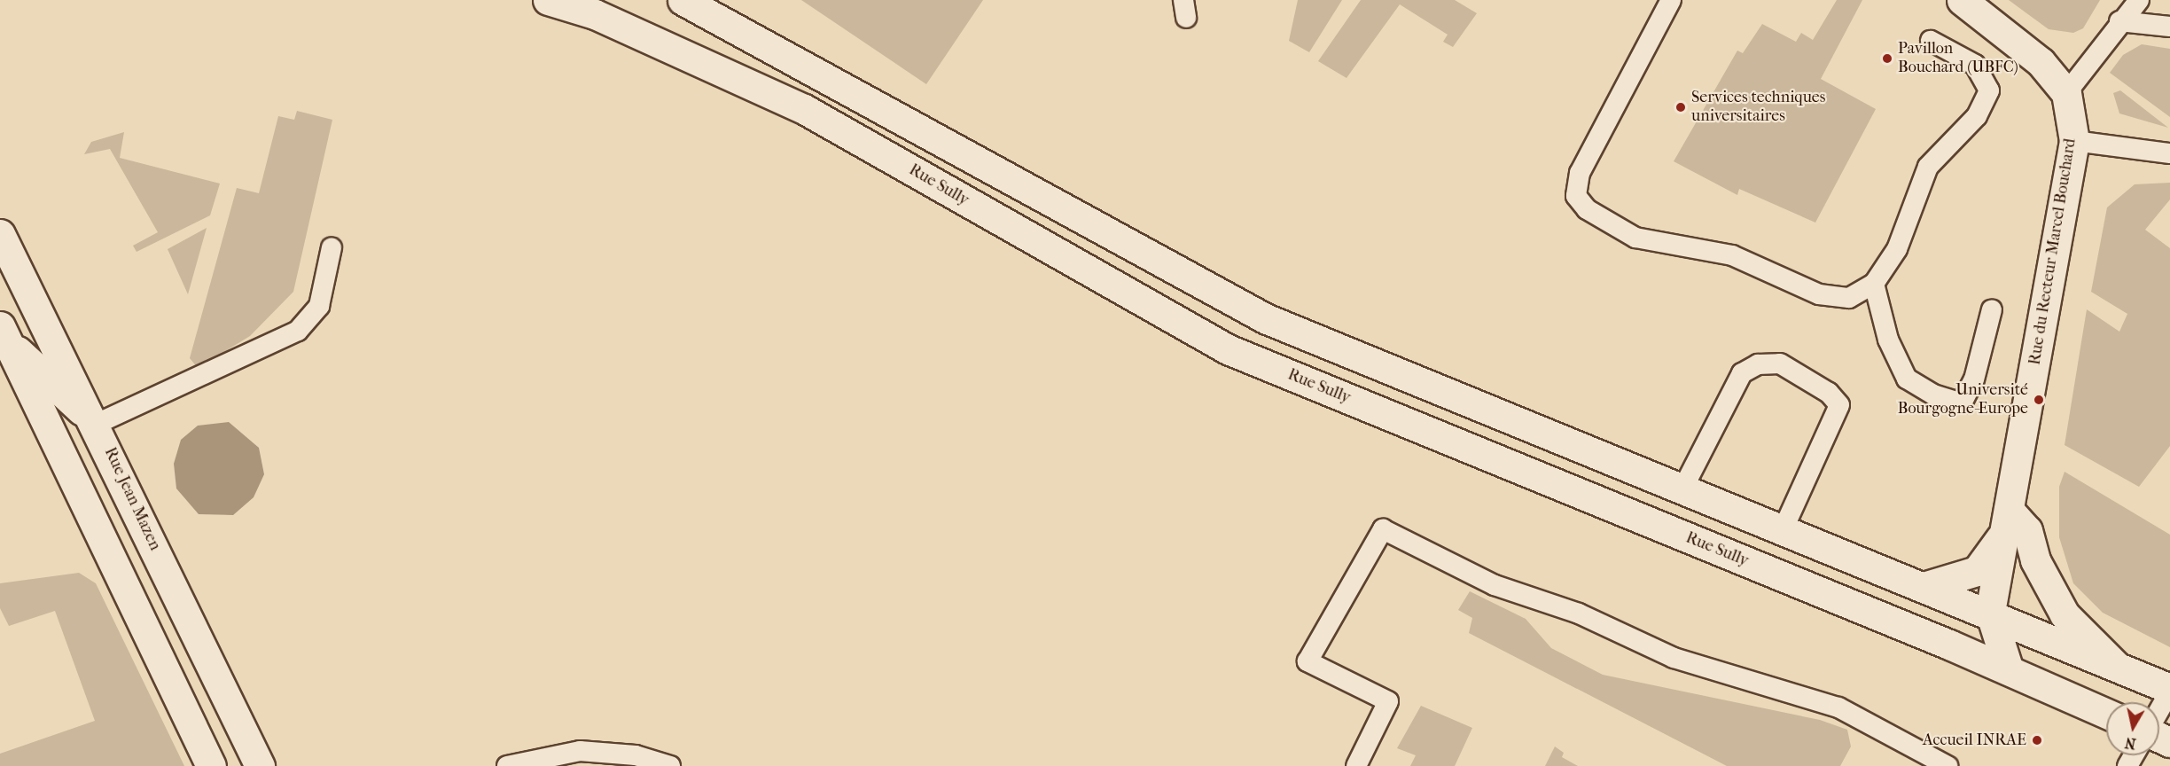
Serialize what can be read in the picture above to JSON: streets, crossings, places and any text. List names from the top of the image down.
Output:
{
  "streets": {
    "main road": ["Rue Sully", "Rue du Recteur Marcel Bouchard", "Rue Jean Mazen"]
  },
  "places": [
    "Pavillon Bouchard (UBFC)",
    "Services techniques universitaires",
    "Université Bourgogne-Europe",
    "Accueil INRAE"
  ],
  "north": "bottom"
}
